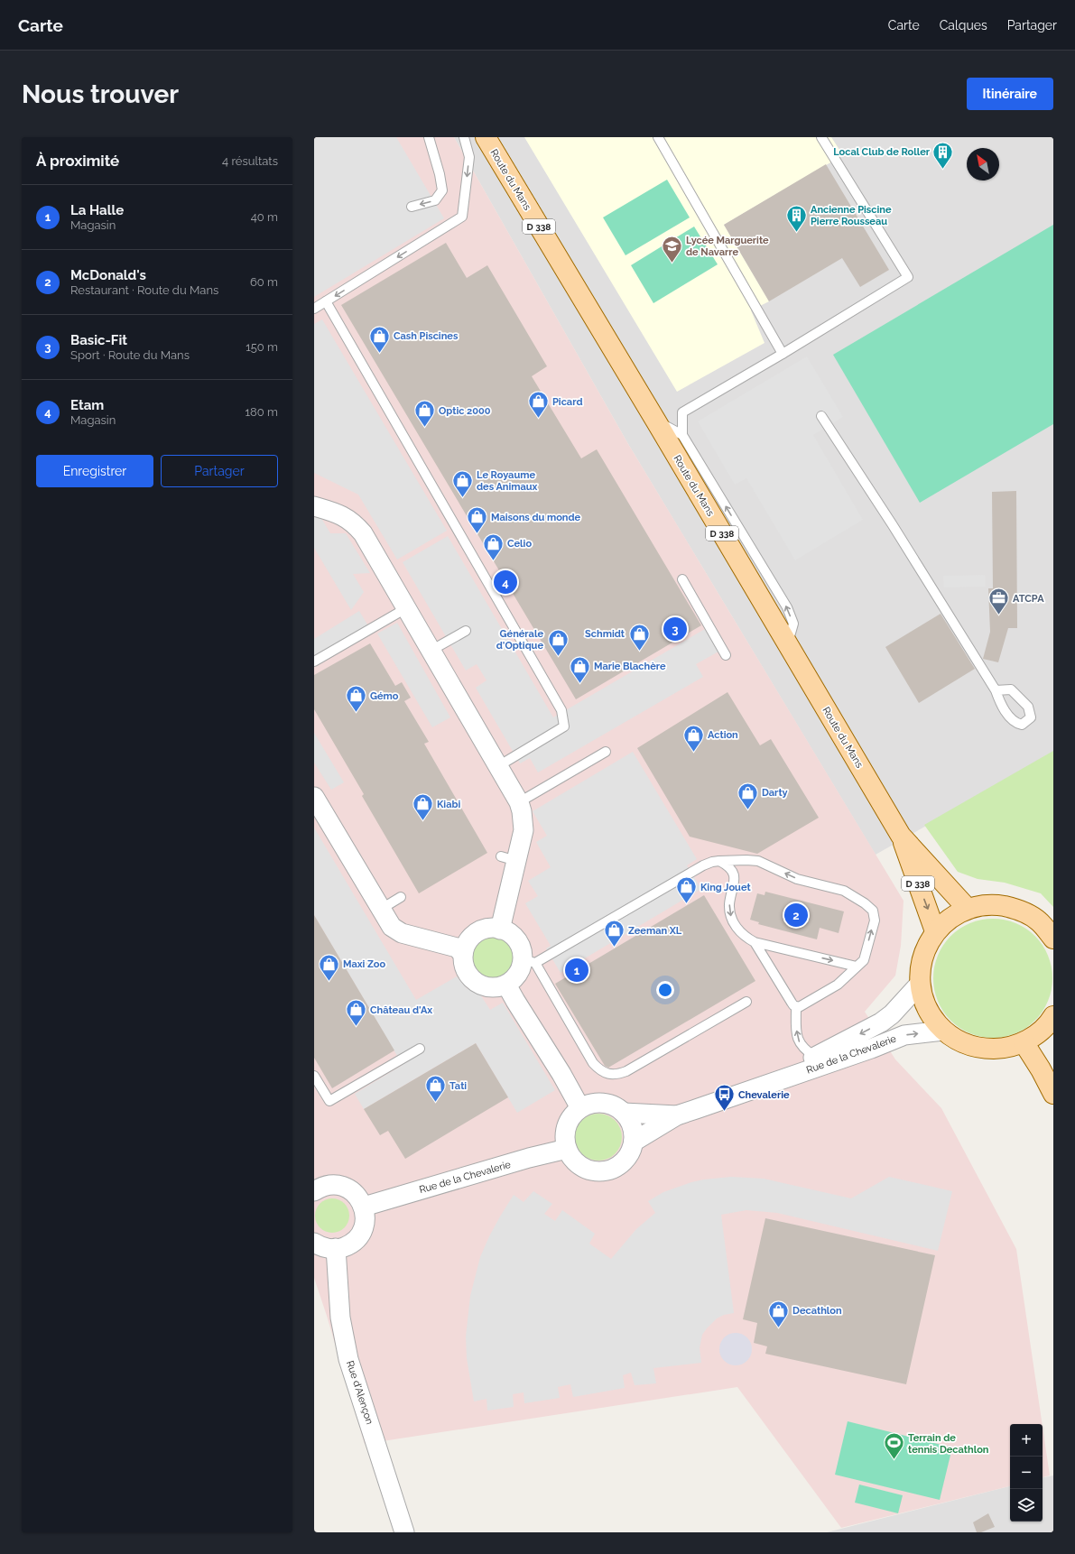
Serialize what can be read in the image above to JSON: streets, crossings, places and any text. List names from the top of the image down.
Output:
{
  "streets": {
    "main road": ["Route du Mans", "D 338"],
    "street": ["Rue de la Chevalerie", "Rue d'Alençon"]
  },
  "places": {
    "building": ["Local Club de Roller", "Ancienne Piscine Pierre Rousseau"],
    "school or university": ["Lycée Marguerite de Navarre"],
    "shop": [
      "Cash Piscines",
      "Picard",
      "Optic 2000",
      "Le Royaume des Animaux",
      "Maisons du monde",
      "Celio",
      "Schmidt",
      "Générale d'Optique",
      "Marie Blachère",
      "Gémo",
      "Action",
      "Darty",
      "Kiabi",
      "King Jouet",
      "Zeeman XL",
      "Maxi Zoo",
      "Château d'Ax",
      "Tati",
      "Decathlon"
    ],
    "office": ["ATCPA"],
    "bus stop": ["Chevalerie"],
    "sports": ["Terrain de tennis Decathlon"]
  },
  "north": "top left",
  "page": {
    "header": "Carte",
    "nav": ["Carte", "Calques", "Partager"],
    "buttons": [
      "Itinéraire",
      ["Enregistrer", "Partager"]
    ],
    "title": "Nous trouver",
    "heading": ["À proximité", "4 résultats"],
    "list": [
      {
        "mark": "1",
        "name": "La Halle",
        "note": "Magasin",
        "value": "40 m"
      },
      {
        "mark": "2",
        "name": "McDonald's",
        "note": "Restaurant · Route du Mans",
        "value": "60 m"
      },
      {
        "mark": "3",
        "name": "Basic-Fit",
        "note": "Sport · Route du Mans",
        "value": "150 m"
      },
      {
        "mark": "4",
        "name": "Etam",
        "note": "Magasin",
        "value": "180 m"
      }
    ],
    "pins": [
      "4",
      "3",
      "2",
      "1"
    ],
    "map_buttons": ["+", "−"]
  }
}
